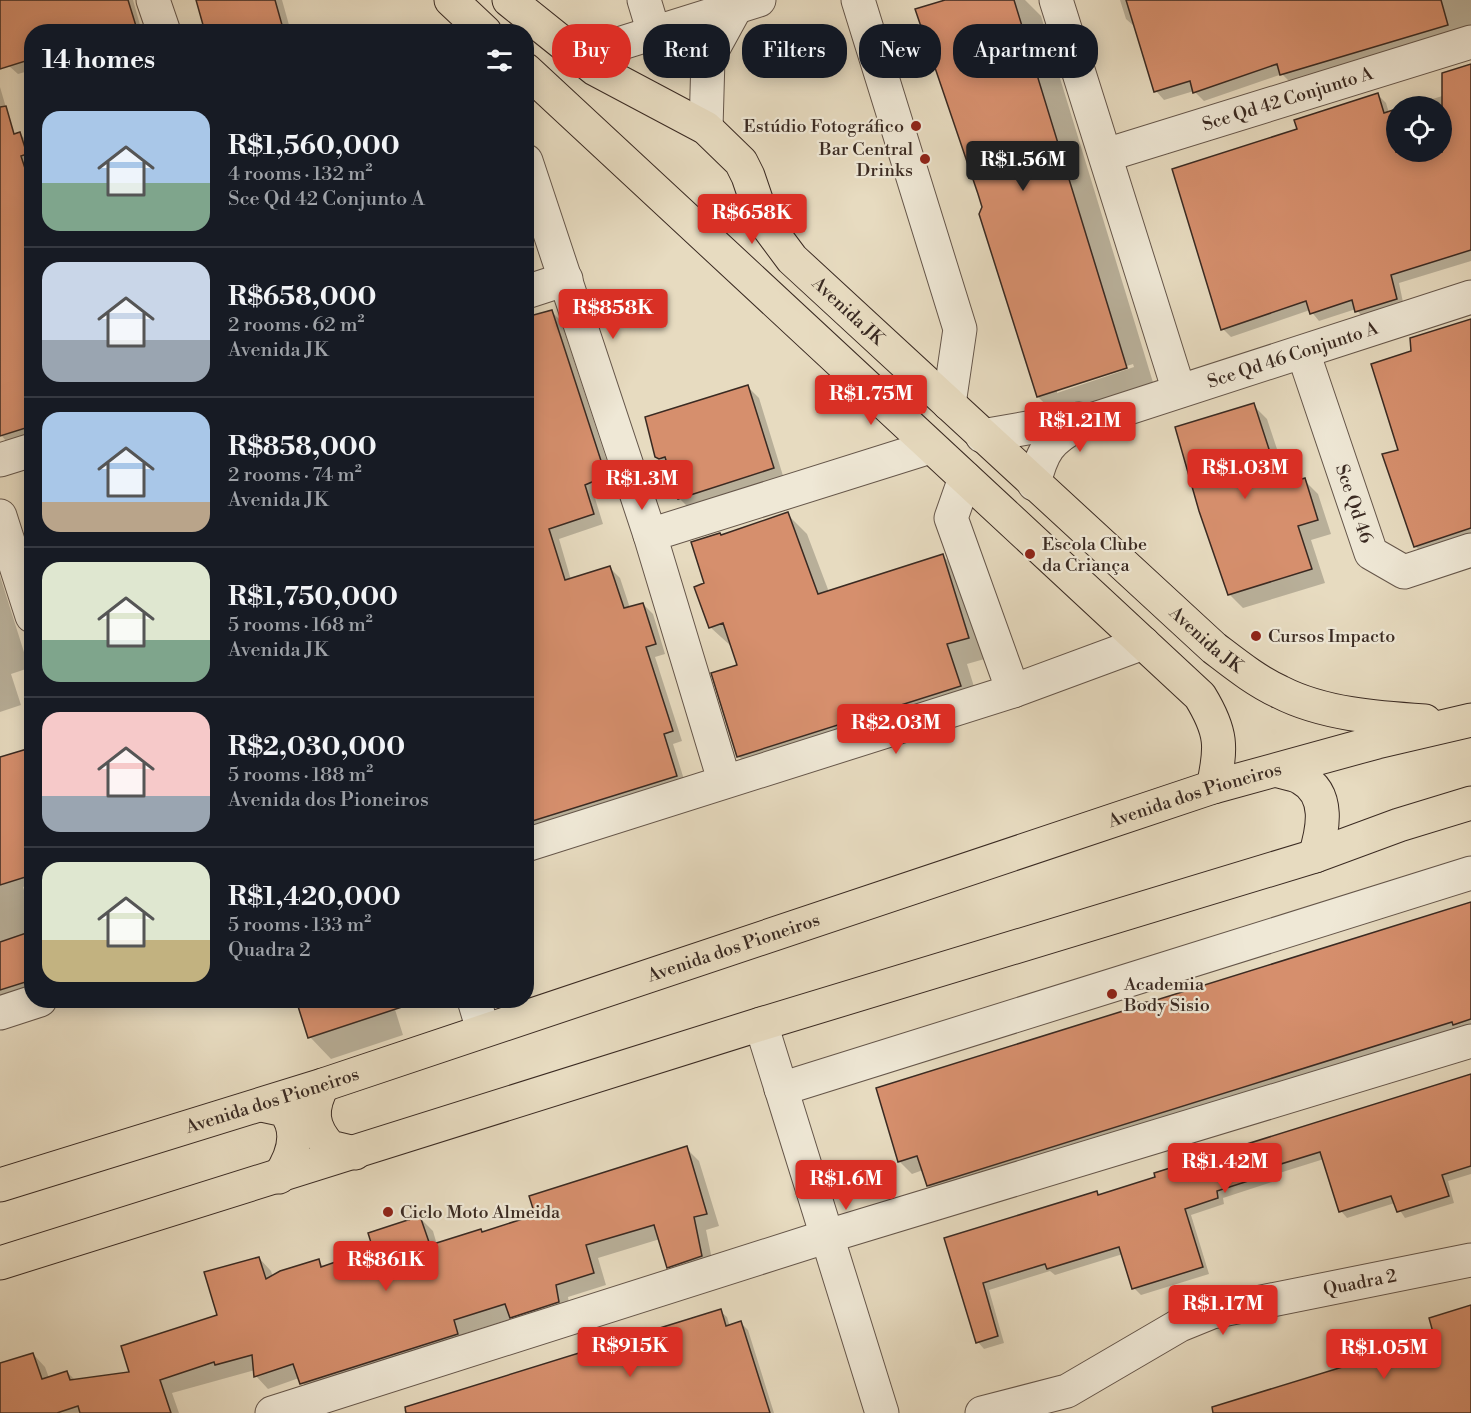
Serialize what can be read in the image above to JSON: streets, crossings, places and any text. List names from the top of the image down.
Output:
{
  "streets": {
    "main road": ["Avenida JK", "Avenida dos Pioneiros"],
    "street": [
      "Sce Qd 42 Conjunto A",
      "Sce Qd 46 Conjunto A",
      "Sce Qd 46",
      "Quadra 2"
    ]
  },
  "crossings": [
    ["Avenida JK", "Sce Qd 46 Conjunto A"],
    ["Avenida JK", "Avenida dos Pioneiros"],
    ["Sce Qd 46 Conjunto A", "Sce Qd 46"]
  ],
  "places": [
    "Estúdio Fotográfico",
    "Bar Central Drinks",
    "Escola Clube da Criança",
    "Cursos Impacto",
    "Academia Body Sisio",
    "Ciclo Moto Almeida"
  ],
  "page": {
    "chip": [
      "Buy",
      "Rent",
      "Filters",
      "New",
      "Apartment"
    ],
    "heading": "14 homes",
    "list": [
      {
        "name": "R$1,560,000",
        "note": "4 rooms · 132 m² · Sce Qd 42 Conjunto A"
      },
      {
        "name": "R$658,000",
        "note": "2 rooms · 62 m² · Avenida JK"
      },
      {
        "name": "R$858,000",
        "note": "2 rooms · 74 m² · Avenida JK"
      },
      {
        "name": "R$1,750,000",
        "note": "5 rooms · 168 m² · Avenida JK"
      },
      {
        "name": "R$2,030,000",
        "note": "5 rooms · 188 m² · Avenida dos Pioneiros"
      },
      {
        "name": "R$1,420,000",
        "note": "5 rooms · 133 m² · Quadra 2"
      }
    ],
    "price": [
      "R$1.56M",
      "R$658K",
      "R$858K",
      "R$1.75M",
      "R$1.21M",
      "R$1.03M",
      "R$1.3M",
      "R$2.03M",
      "R$1.42M",
      "R$1.6M",
      "R$861K",
      "R$1.17M",
      "R$915K",
      "R$1.05M"
    ]
  }
}
